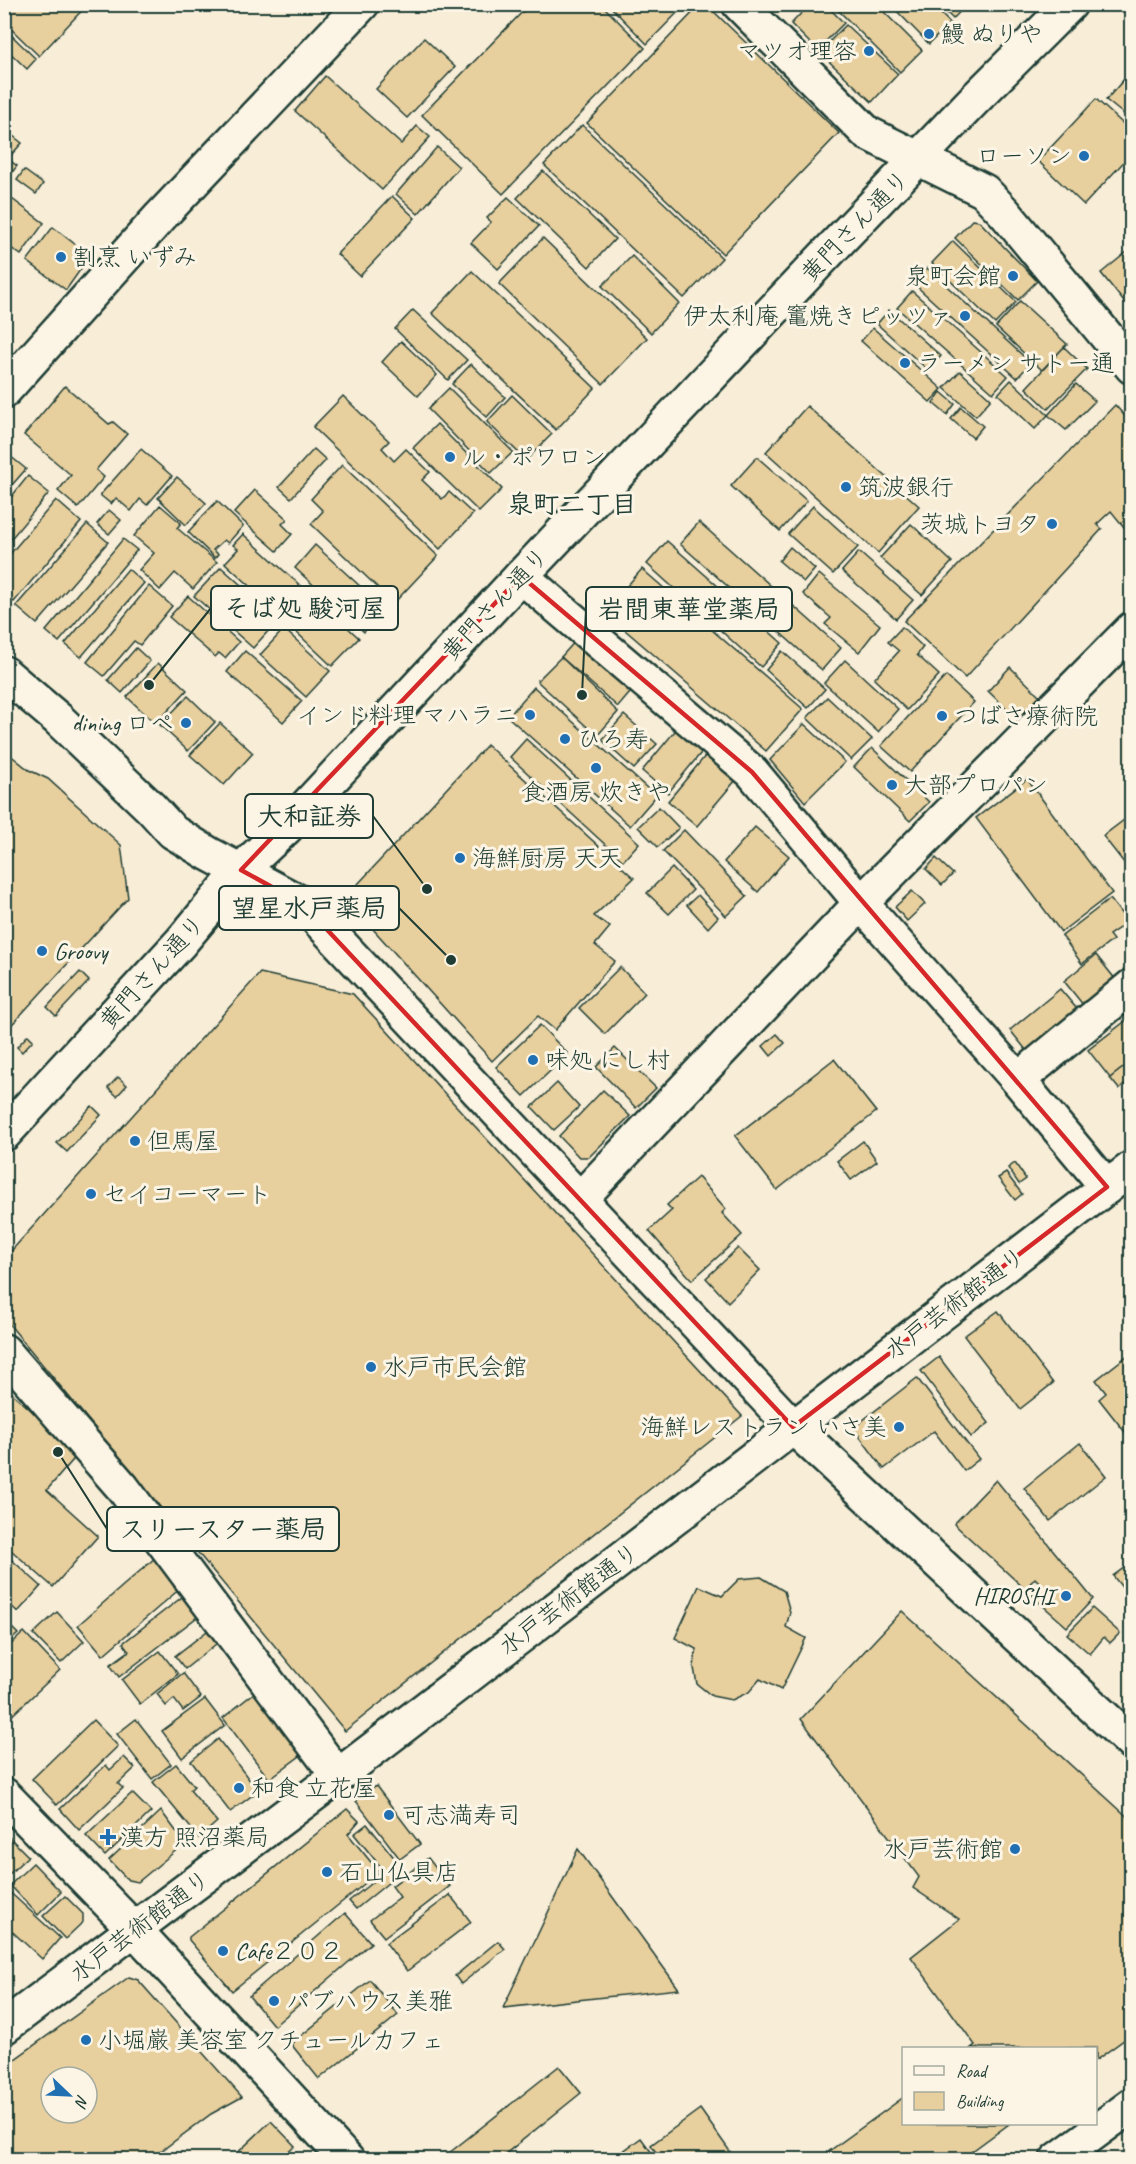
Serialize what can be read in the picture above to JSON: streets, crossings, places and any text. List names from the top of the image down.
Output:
{
  "streets": {
    "main road": ["黄門さん通り", "水戸芸術館通り"]
  },
  "districts": ["泉町二丁目"],
  "places": {
    "other": [
      "鰻 ぬりや",
      "マツオ理容",
      "ローソン",
      "割烹 いずみ",
      "泉町会館",
      "伊太利庵 竃焼きピッツァ",
      "ラーメン サトー通",
      "ル・ポワロン",
      "筑波銀行",
      "茨城トヨタ",
      "そば処 駿河屋",
      "岩間東華堂薬局",
      "インド料理 マハラニ",
      "つばさ療術院",
      "dining ロペ",
      "ひろ寿",
      "食酒房 炊きや",
      "大部プロパン",
      "海鮮厨房 天天",
      "大和証券",
      "Groovy",
      "望星水戸薬局",
      "味処 にし村",
      "但馬屋",
      "セイコーマート",
      "水戸市民会館",
      "海鮮レストラン いさ美",
      "スリースター薬局",
      "HIROSHI",
      "和食 立花屋",
      "可志満寿司",
      "水戸芸術館",
      "石山仏具店",
      "Cafe２０２",
      "パブハウス美雅",
      "小堀巌 美容室 クチュールカフェ"
    ],
    "health": ["漢方 照沼薬局"]
  },
  "legend": ["Road", "Building"],
  "north": "bottom right"
}
